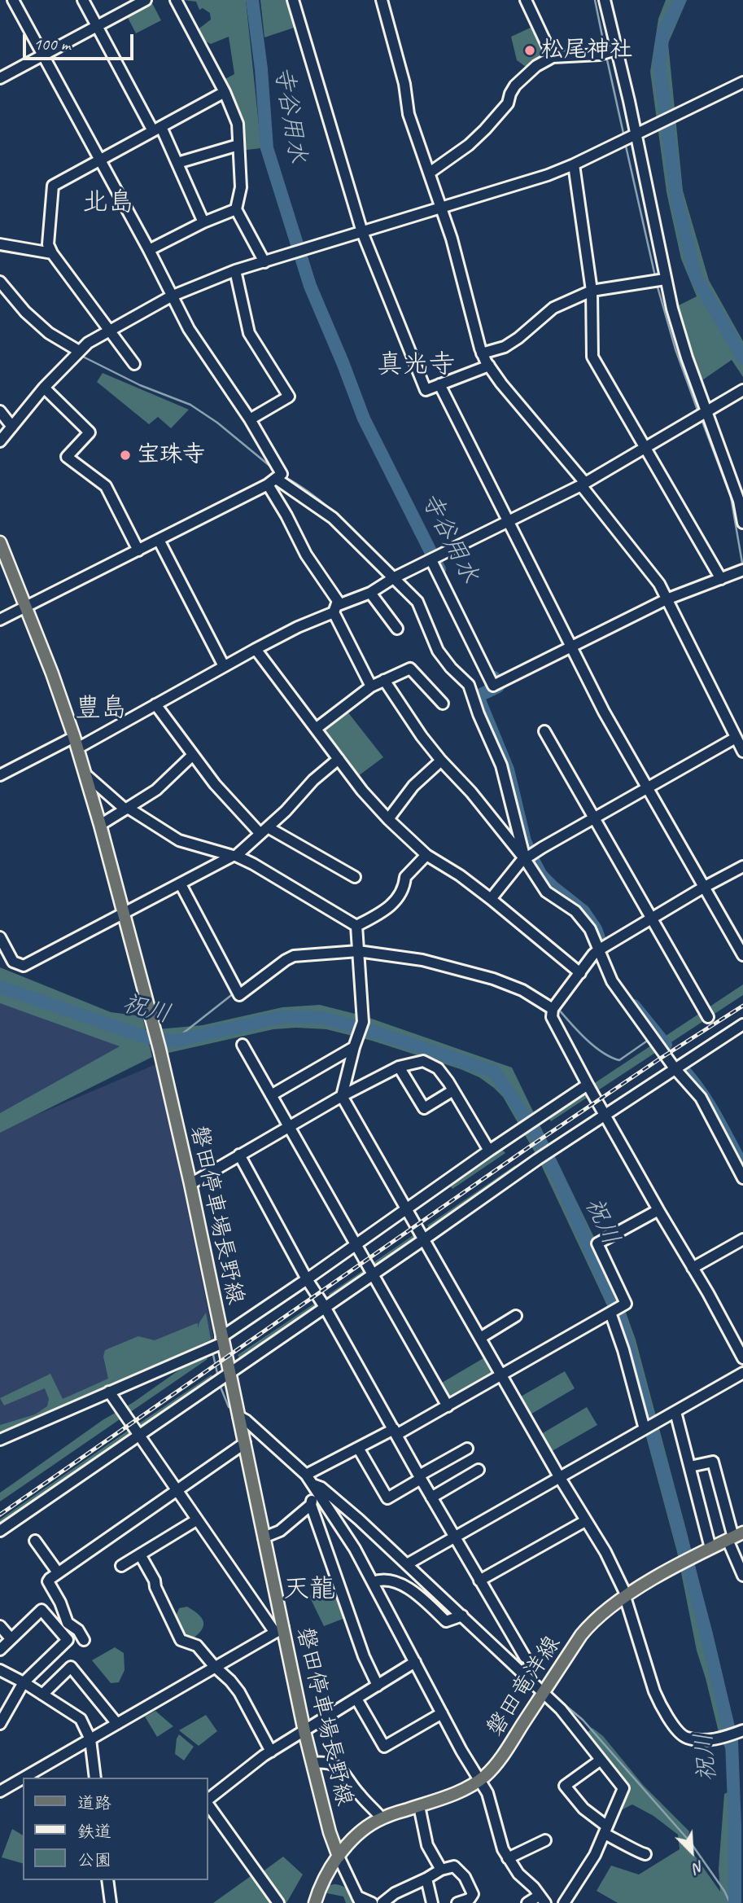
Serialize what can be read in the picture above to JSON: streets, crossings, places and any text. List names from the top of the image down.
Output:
{
  "streets": {
    "main road": ["磐田停車場長野線", "磐田竜洋線"]
  },
  "crossings": [
    ["磐田停車場長野線", "磐田竜洋線"]
  ],
  "districts": [
    "北島",
    "真光寺",
    "豊島",
    "天龍"
  ],
  "water": ["寺谷用水", "祝川"],
  "places": ["松尾神社", "宝珠寺"],
  "legend": ["道路", "鉄道", "公園"],
  "scale_bar": "100 m",
  "north": "bottom right"
}
